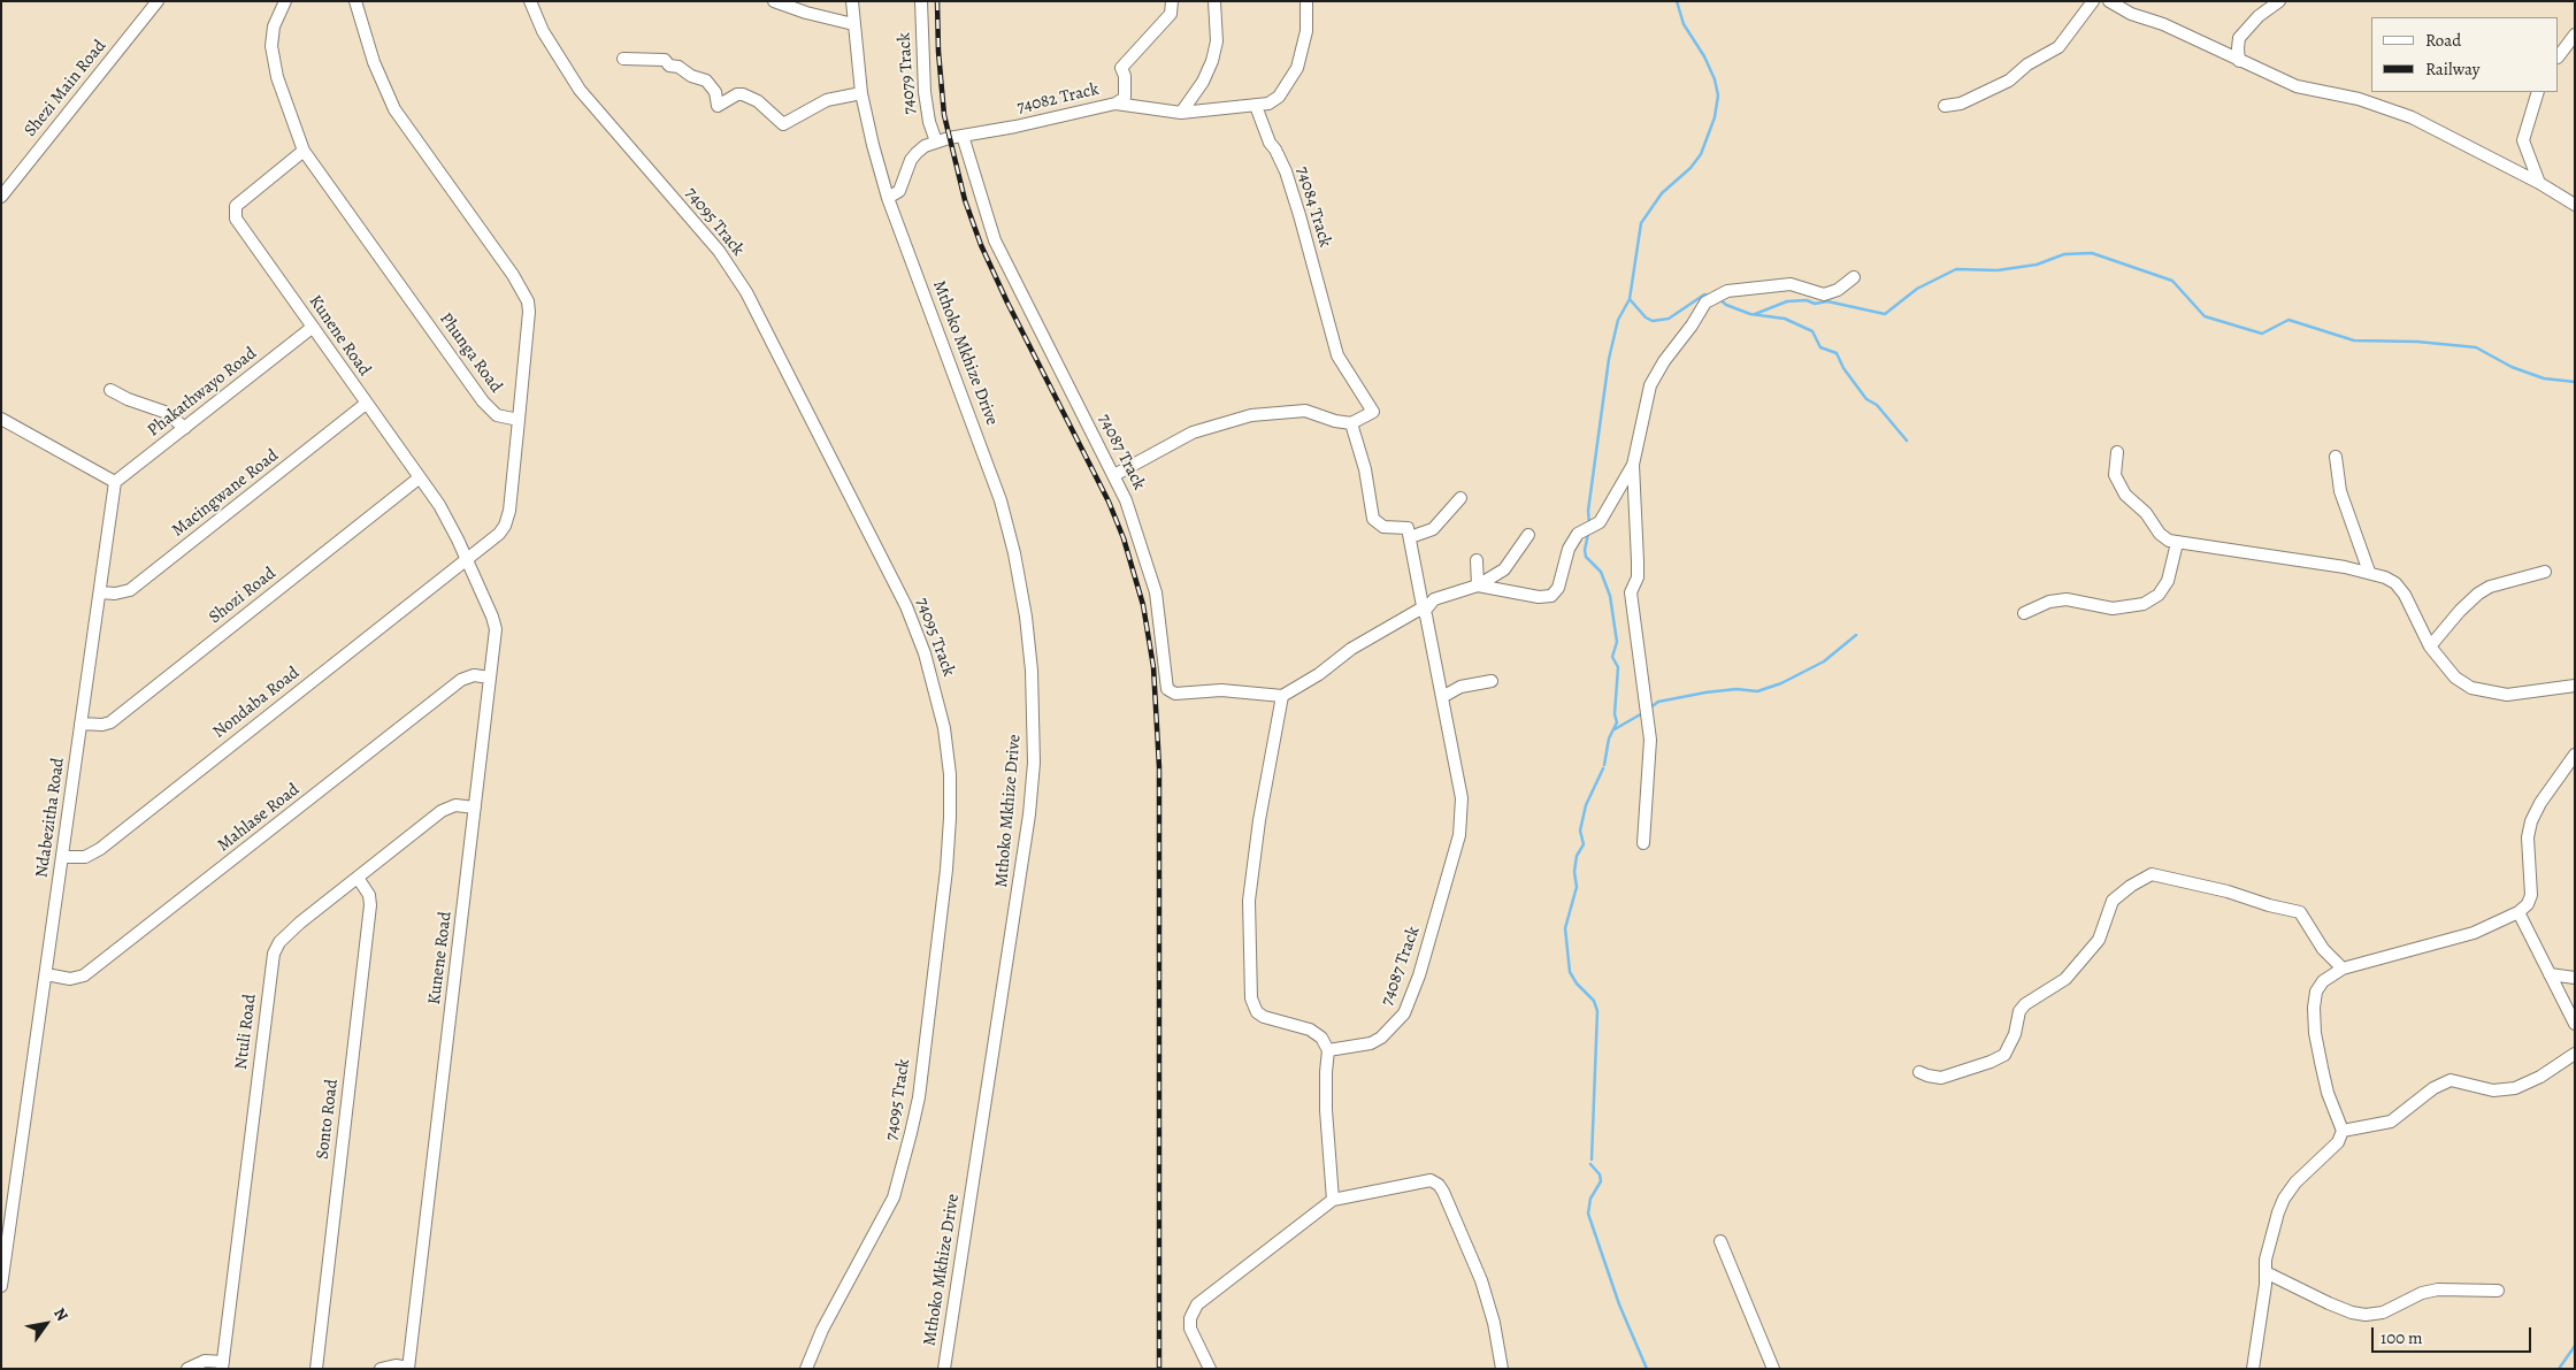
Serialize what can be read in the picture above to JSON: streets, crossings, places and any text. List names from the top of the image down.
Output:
{
  "streets": {
    "street": [
      "74079 Track",
      "Shezi Main Road",
      "74082 Track",
      "74084 Track",
      "74095 Track",
      "Kunene Road",
      "Phunga Road",
      "Mthoko Mkhize Drive",
      "Phakathwayo Road",
      "74087 Track",
      "Macingwane Road",
      "Shozi Road",
      "Nondaba Road",
      "Ndabezitha Road",
      "Mahlase Road",
      "Ntuli Road",
      "Sonto Road"
    ]
  },
  "crossings": [
    ["74079 Track", "74082 Track"],
    ["74082 Track", "74084 Track"],
    ["74082 Track", "Mthoko Mkhize Drive"],
    ["74082 Track", "74087 Track"],
    ["Kunene Road", "Phunga Road"],
    ["Kunene Road", "Phakathwayo Road"],
    ["Kunene Road", "Macingwane Road"],
    ["Kunene Road", "Shozi Road"],
    ["Kunene Road", "Nondaba Road"],
    ["Kunene Road", "Mahlase Road"],
    ["Kunene Road", "Ntuli Road"],
    ["Phakathwayo Road", "Ndabezitha Road"],
    ["Macingwane Road", "Ndabezitha Road"],
    ["Shozi Road", "Ndabezitha Road"],
    ["Nondaba Road", "Ndabezitha Road"],
    ["Ndabezitha Road", "Mahlase Road"],
    ["Ntuli Road", "Sonto Road"]
  ],
  "legend": ["Road", "Railway"],
  "scale_bar": "100 m",
  "north": "top right"
}
